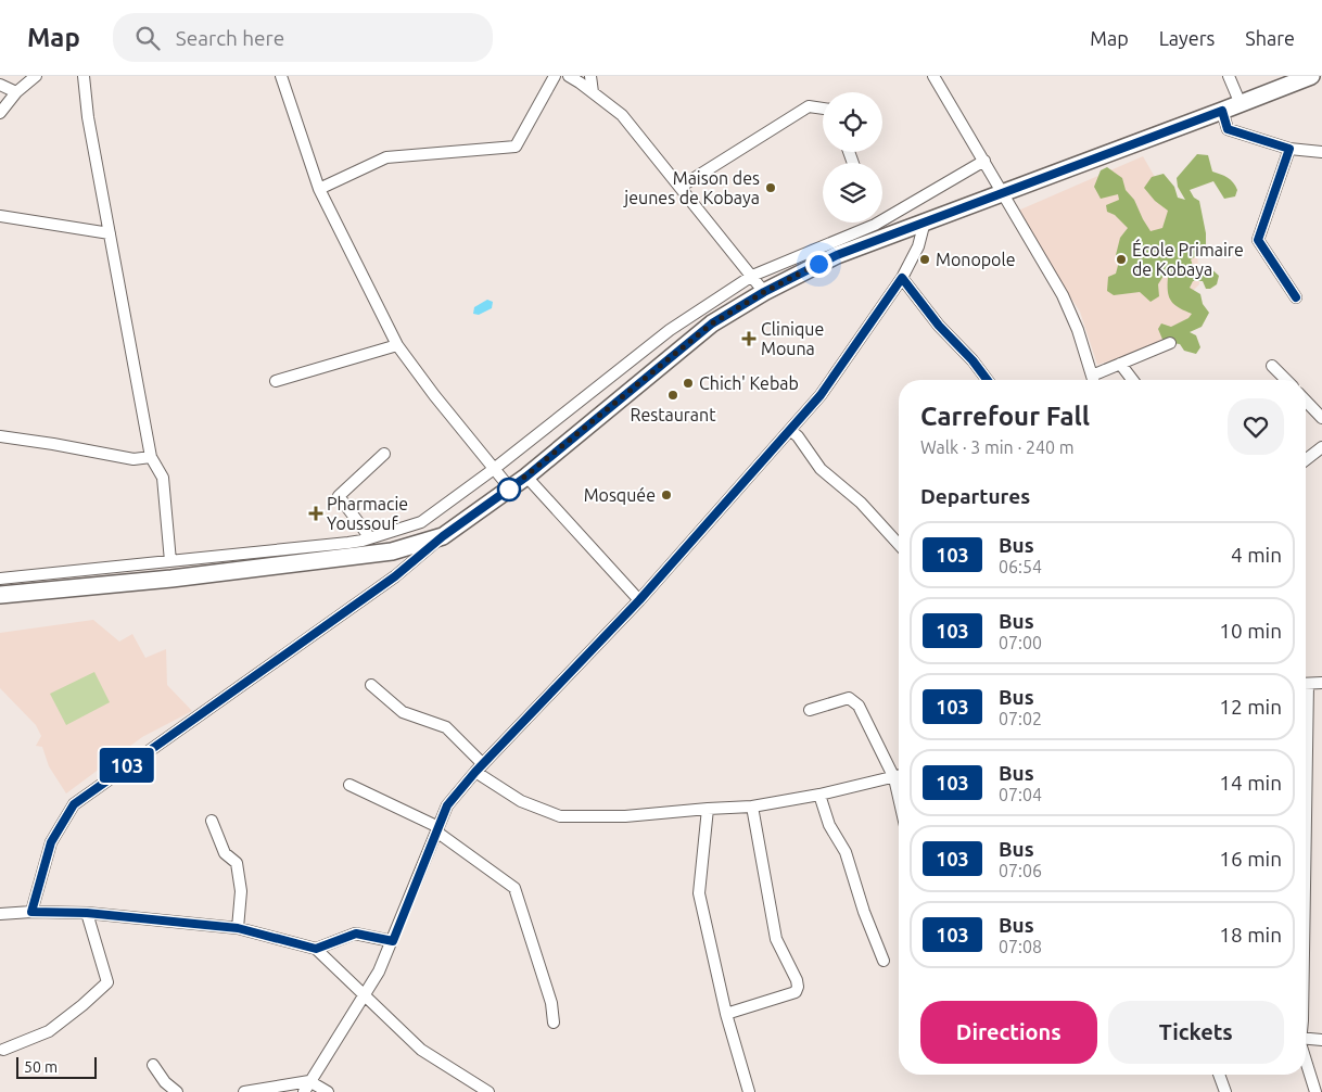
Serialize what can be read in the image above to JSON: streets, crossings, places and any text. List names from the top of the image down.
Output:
{
  "places": {
    "other": [
      "Maison des jeunes de Kobaya",
      "Monopole",
      "École Primaire de Kobaya",
      "Chich' Kebab",
      "Restaurant",
      "Mosquée"
    ],
    "health": ["Clinique Mouna", "Pharmacie Youssouf"]
  },
  "lines": ["bus line 103"],
  "scale_bar": "50 m",
  "page": {
    "header": "Map",
    "search": "Search here",
    "nav": ["Map", "Layers", "Share"],
    "on_map": "103",
    "heading": [
      ["Carrefour Fall", "Walk · 3 min · 240 m"],
      "Departures"
    ],
    "list": [
      {
        "mark": "103",
        "name": "Bus",
        "note": "06:54",
        "value": "4 min"
      },
      {
        "mark": "103",
        "name": "Bus",
        "note": "07:00",
        "value": "10 min"
      },
      {
        "mark": "103",
        "name": "Bus",
        "note": "07:02",
        "value": "12 min"
      },
      {
        "mark": "103",
        "name": "Bus",
        "note": "07:04",
        "value": "14 min"
      },
      {
        "mark": "103",
        "name": "Bus",
        "note": "07:06",
        "value": "16 min"
      },
      {
        "mark": "103",
        "name": "Bus",
        "note": "07:08",
        "value": "18 min"
      }
    ],
    "buttons": ["Directions", "Tickets"],
    "scale": "50 m"
  }
}
